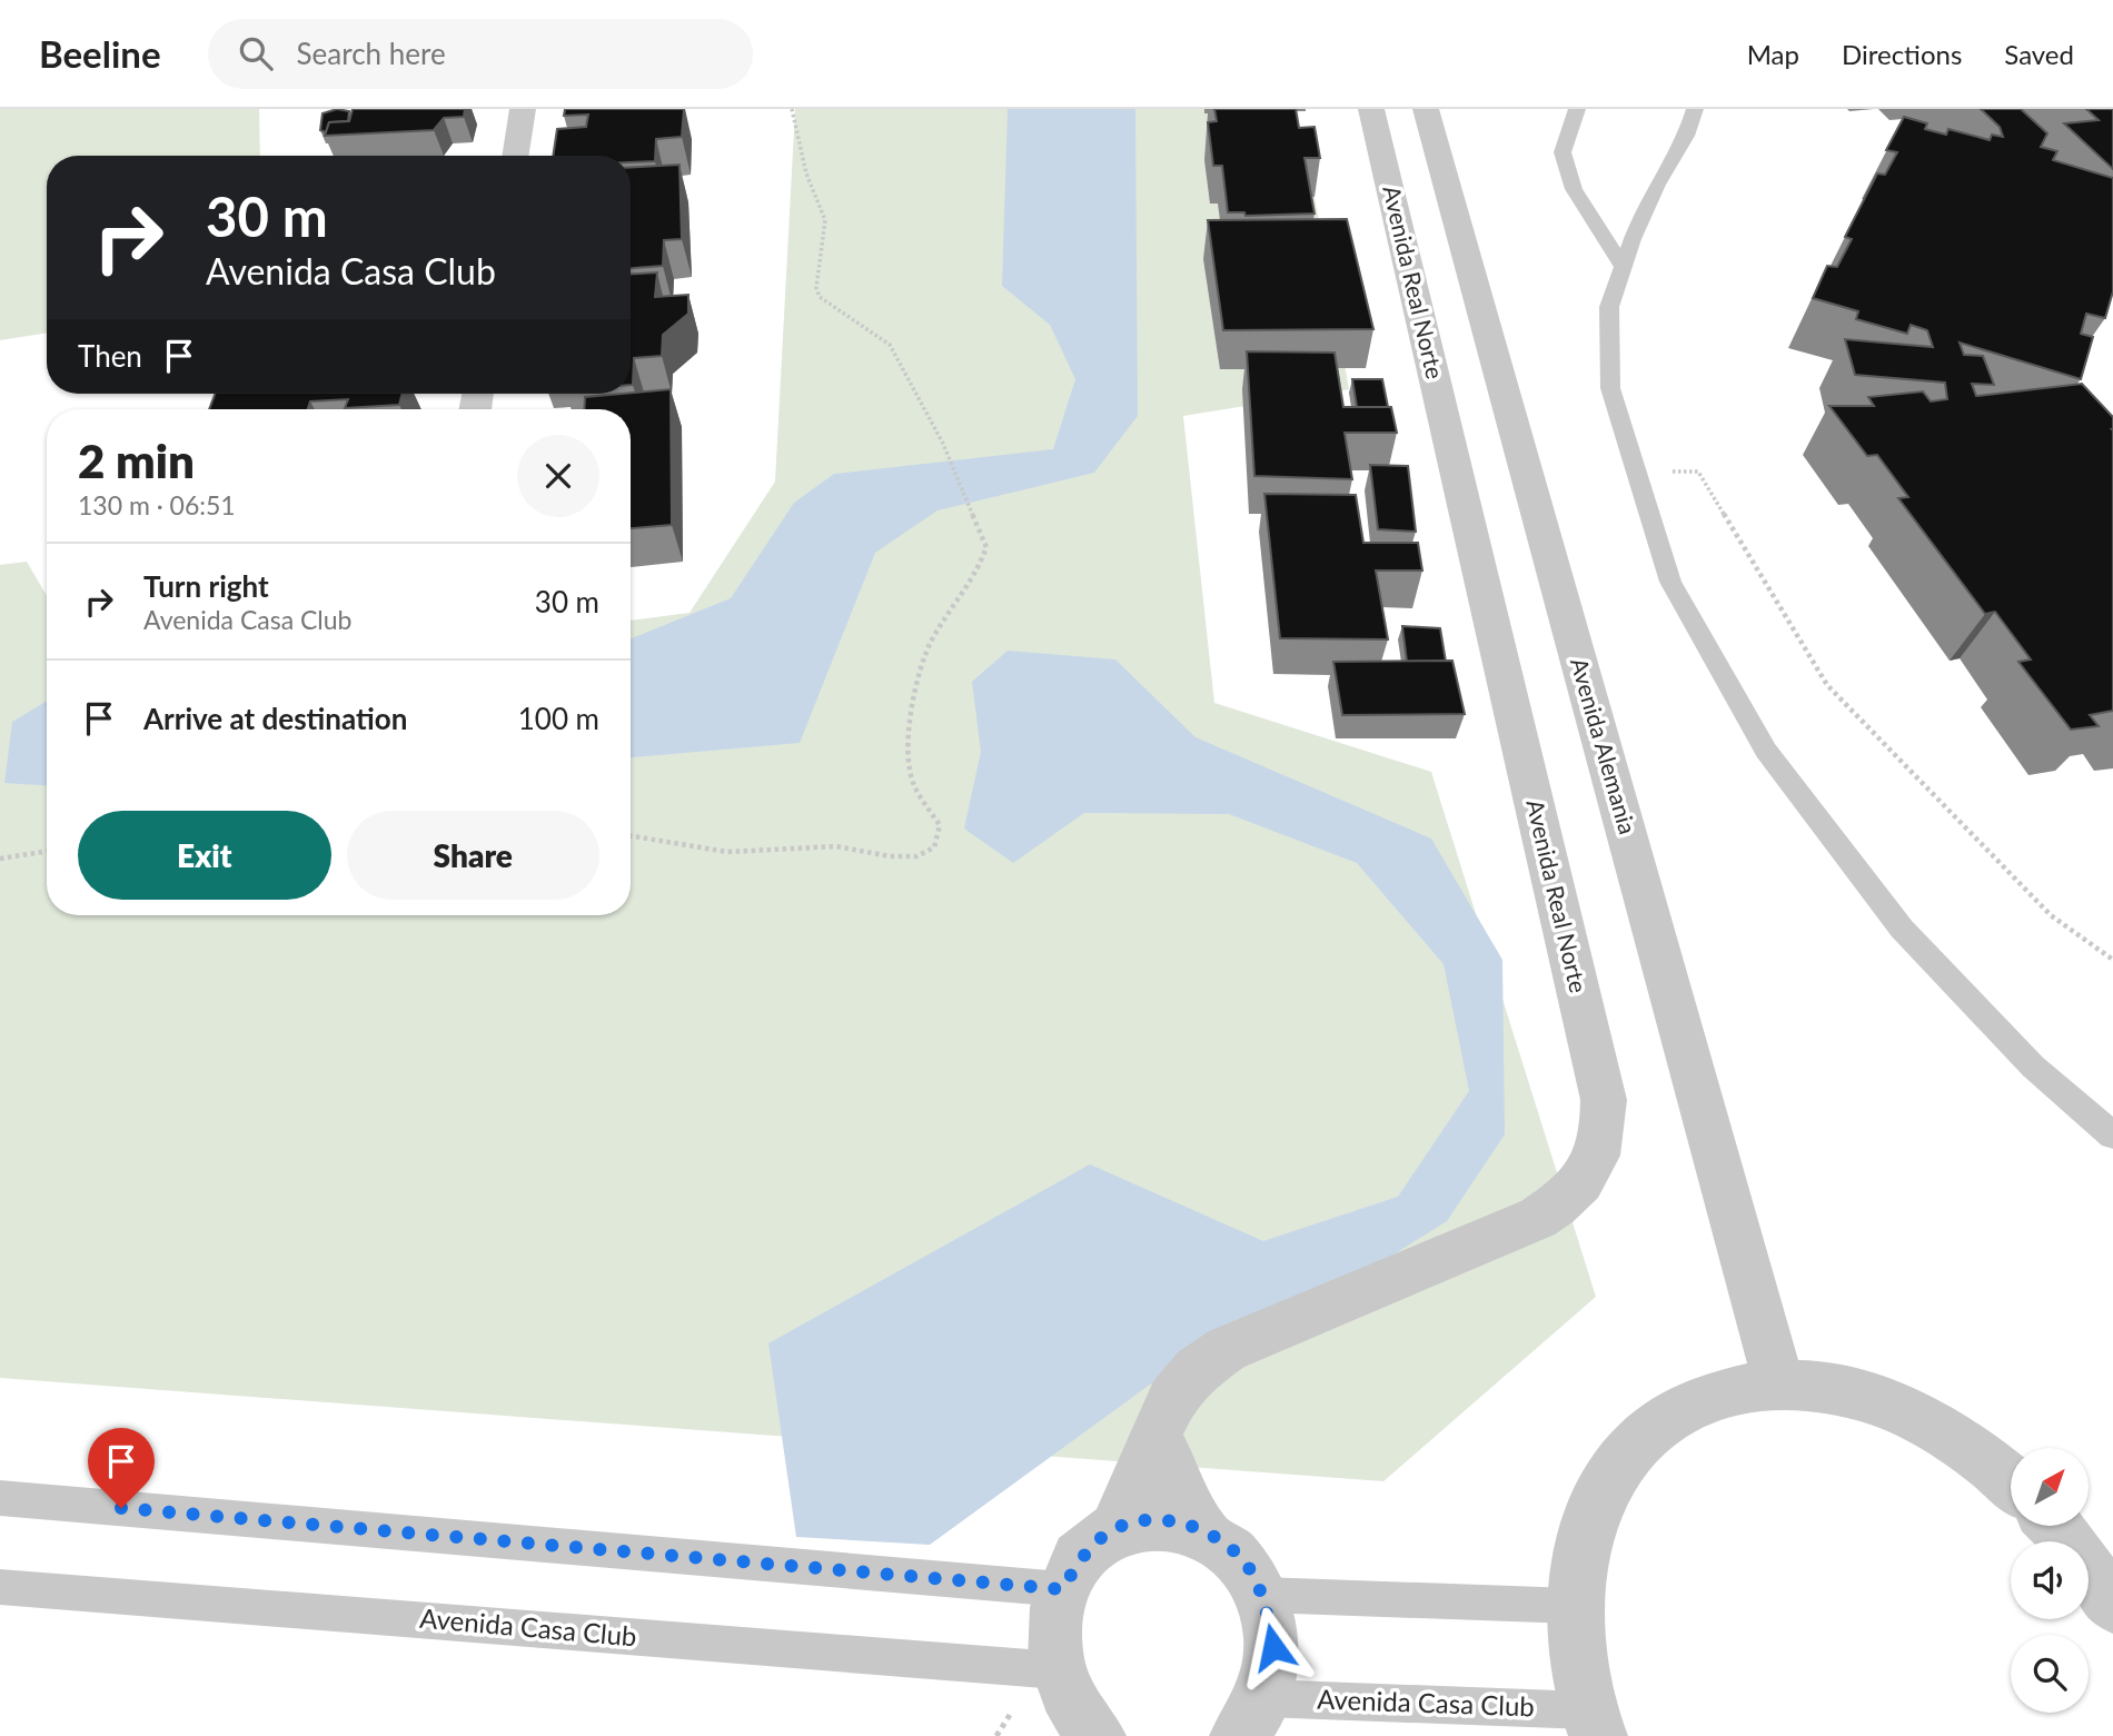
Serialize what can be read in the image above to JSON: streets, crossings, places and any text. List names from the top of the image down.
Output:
{
  "streets": {
    "street": ["Avenida Real Norte", "Avenida Alemania"],
    "lane": ["Avenida Casa Club"]
  },
  "north": "top right",
  "page": {
    "header": "Beeline",
    "search": "Search here",
    "nav": ["Map", "Directions", "Saved"],
    "turn": ["30 m", "Avenida Casa Club"],
    "then": "Then",
    "heading": ["2 min", "130 m · 06:51"],
    "list": [
      {
        "name": "Turn right",
        "note": "Avenida Casa Club",
        "value": "30 m"
      },
      {
        "name": "Arrive at destination",
        "value": "100 m"
      }
    ],
    "buttons": ["Exit", "Share"]
  }
}
